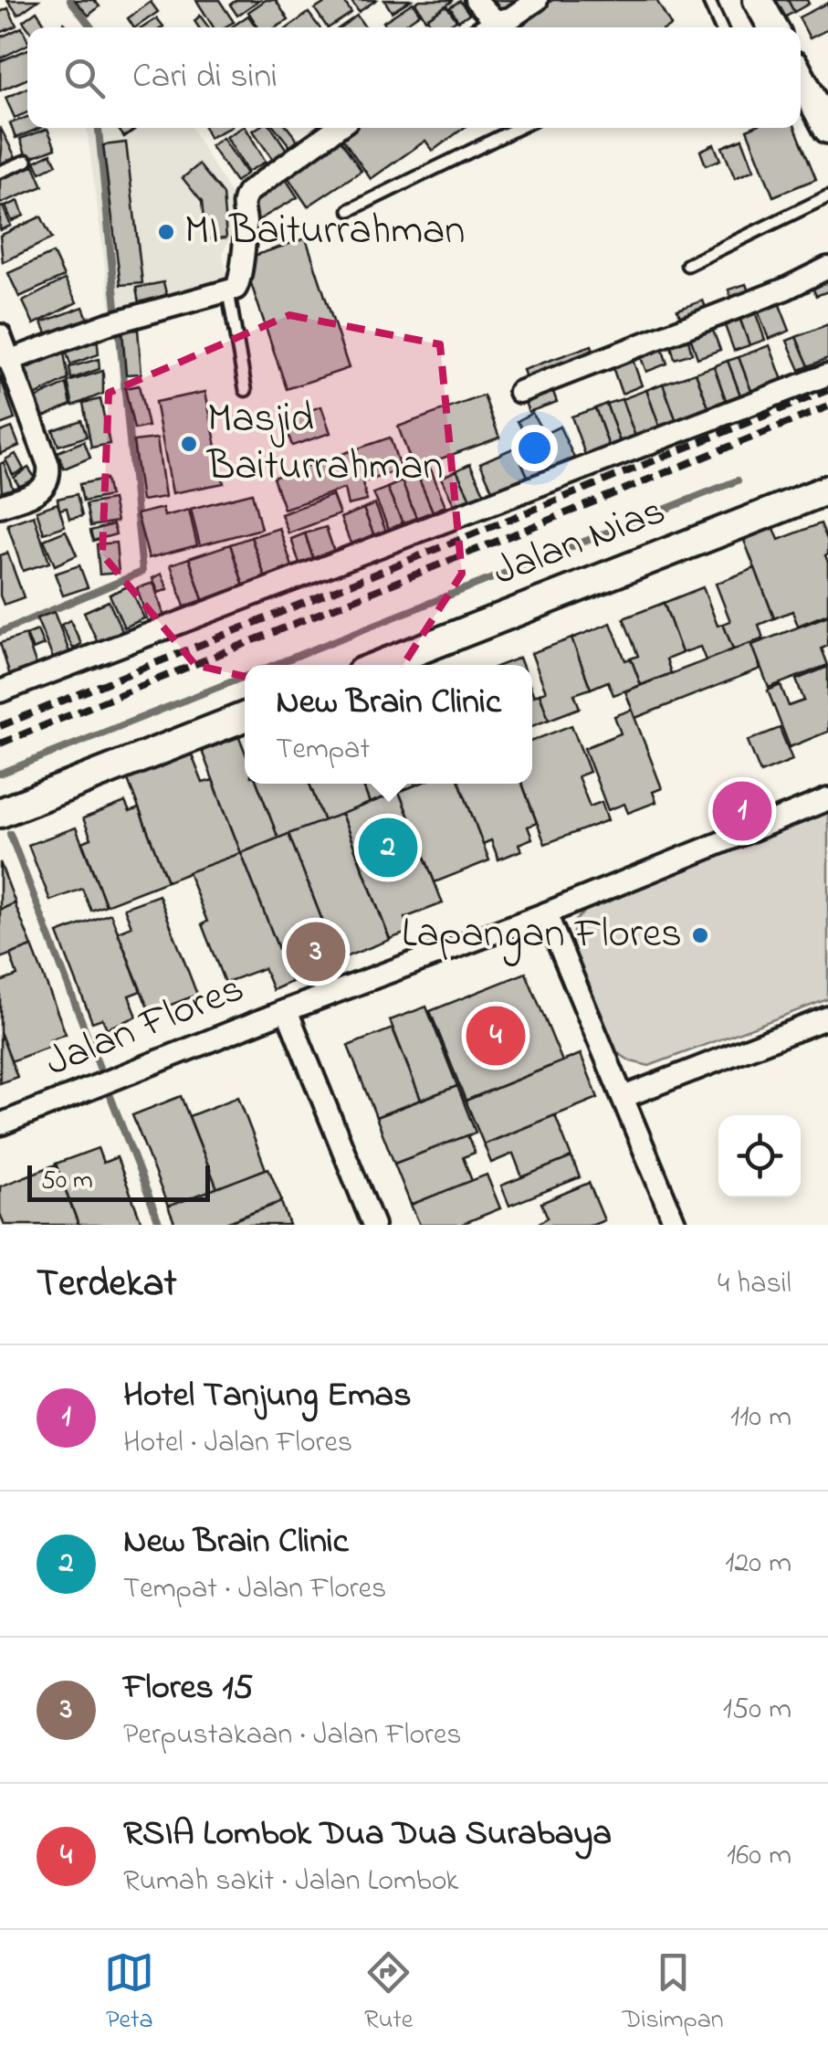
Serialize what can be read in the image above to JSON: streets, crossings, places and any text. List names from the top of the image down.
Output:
{
  "streets": {
    "street": ["Jalan Nias", "Jalan Flores"]
  },
  "places": ["MI Baiturrahman", "Masjid Baiturrahman", "Lapangan Flores"],
  "scale_bar": "50 m",
  "page": {
    "search": "Cari di sini",
    "popup": ["New Brain Clinic", "Tempat"],
    "pins": [
      "1",
      "2",
      "3",
      "4"
    ],
    "scale": "50 m",
    "heading": ["Terdekat", "4 hasil"],
    "list": [
      {
        "mark": "1",
        "name": "Hotel Tanjung Emas",
        "note": "Hotel · Jalan Flores",
        "value": "110 m"
      },
      {
        "mark": "2",
        "name": "New Brain Clinic",
        "note": "Tempat · Jalan Flores",
        "value": "120 m"
      },
      {
        "mark": "3",
        "name": "Flores 15",
        "note": "Perpustakaan · Jalan Flores",
        "value": "150 m"
      },
      {
        "mark": "4",
        "name": "RSIA Lombok Dua Dua Surabaya",
        "note": "Rumah sakit · Jalan Lombok",
        "value": "160 m"
      }
    ],
    "nav": ["Peta", "Rute", "Disimpan"]
  }
}
